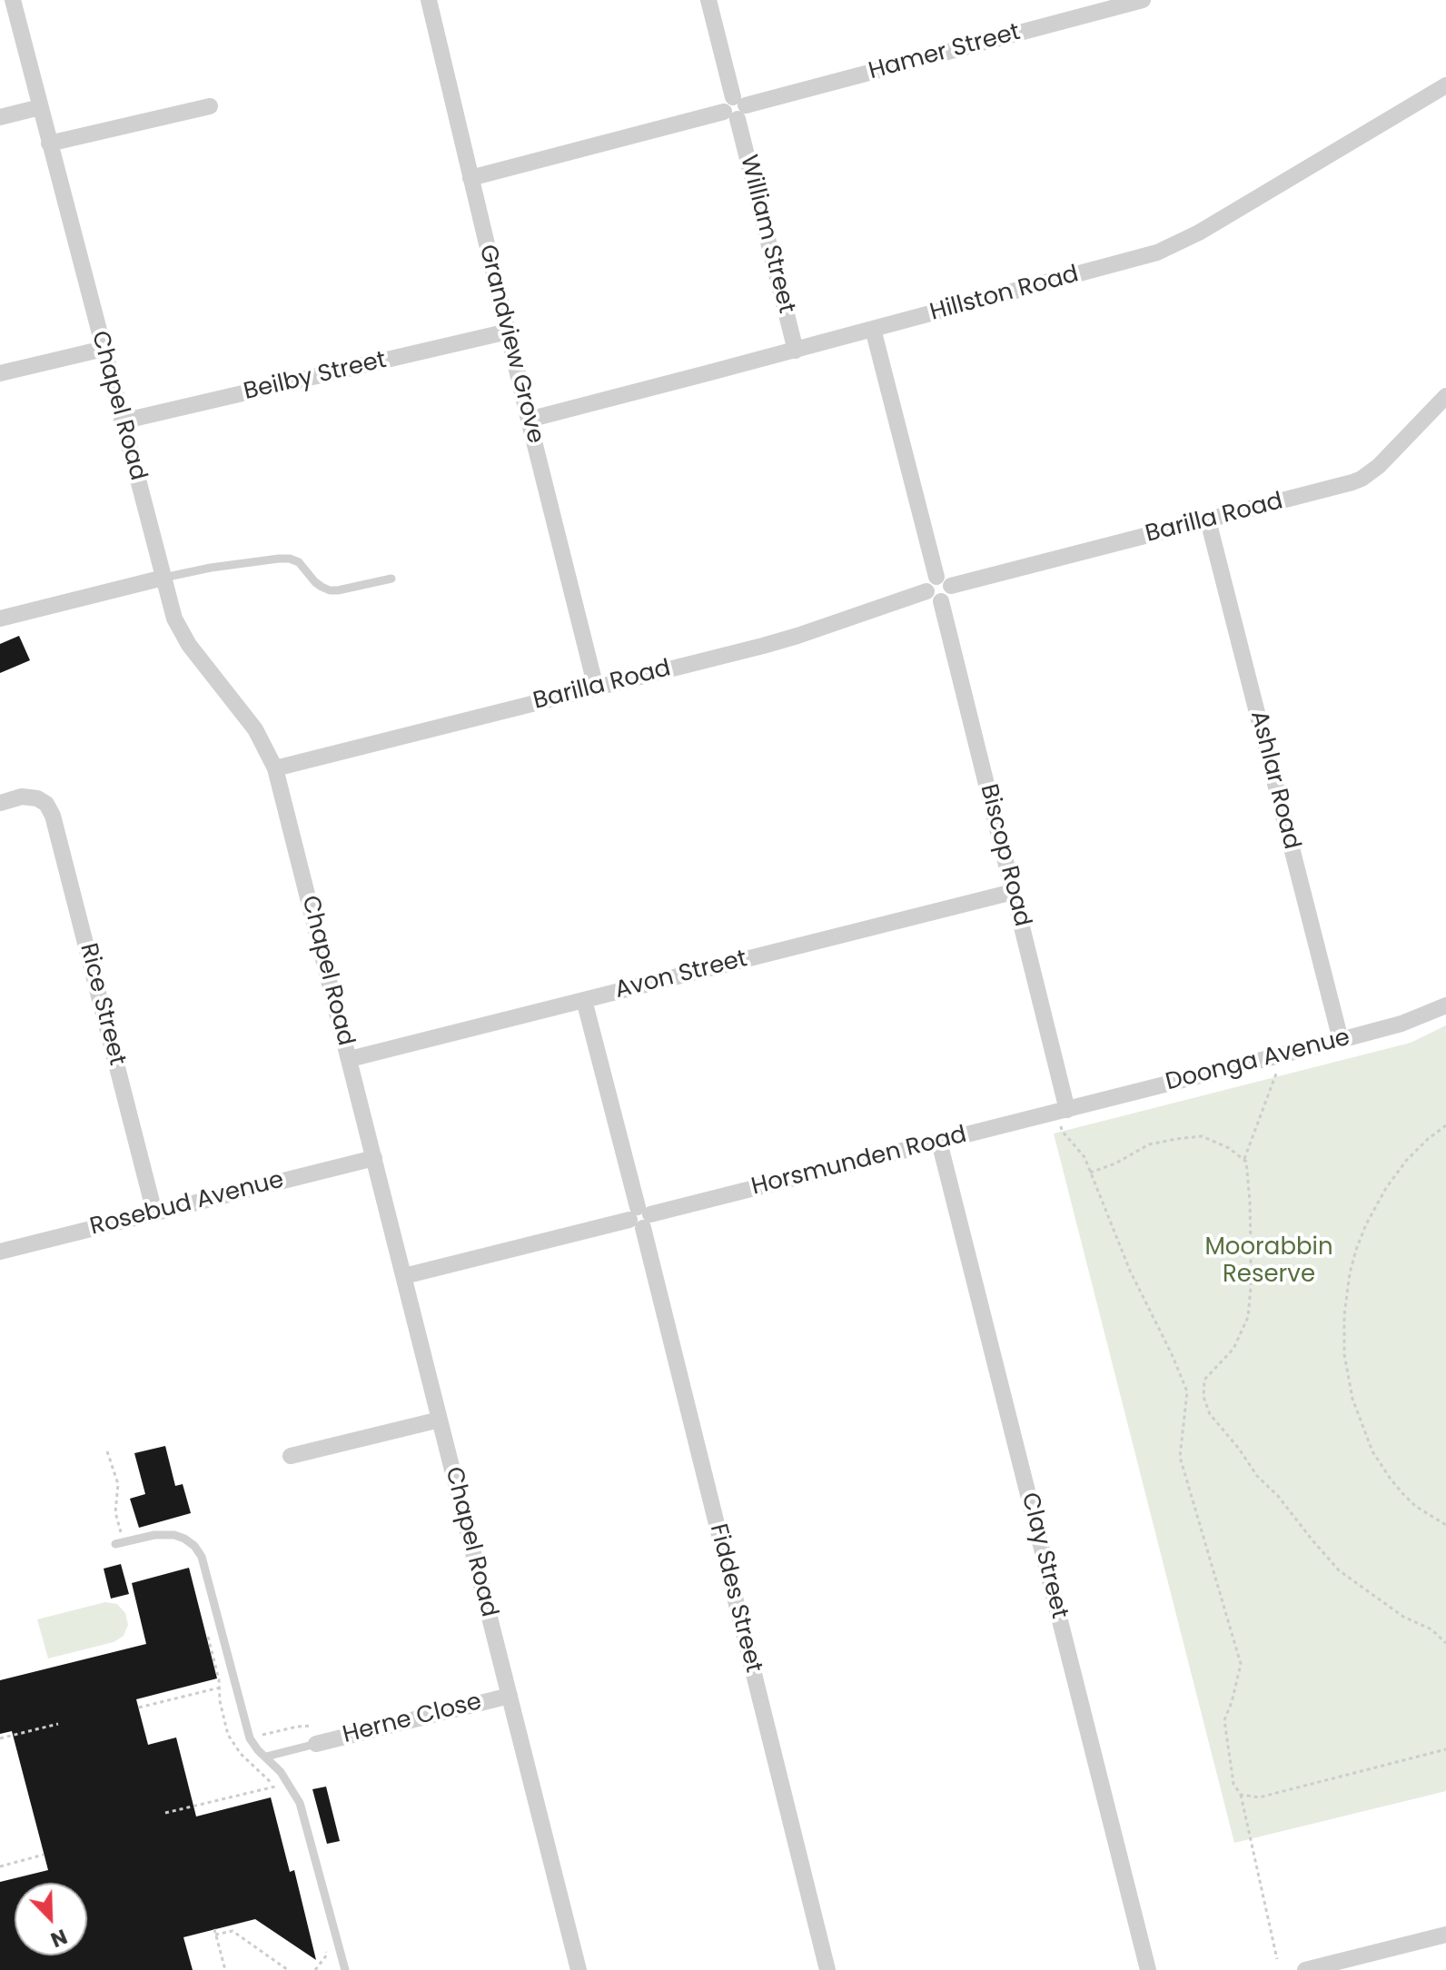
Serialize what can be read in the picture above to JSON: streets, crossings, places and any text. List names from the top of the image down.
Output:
{
  "streets": {
    "street": [
      "Hamer Street",
      "William Street",
      "Hillston Road",
      "Grandview Grove",
      "Beilby Street",
      "Chapel Road",
      "Barilla Road",
      "Ashlar Road",
      "Biscop Road",
      "Avon Street",
      "Rice Street",
      "Doonga Avenue",
      "Horsmunden Road",
      "Rosebud Avenue",
      "Clay Street",
      "Fiddes Street",
      "Herne Close"
    ]
  },
  "crossings": [
    ["Hamer Street", "William Street"],
    ["Hamer Street", "Grandview Grove"],
    ["William Street", "Hillston Road"],
    ["Hillston Road", "Grandview Grove"],
    ["Grandview Grove", "Beilby Street"],
    ["Grandview Grove", "Barilla Road"],
    ["Beilby Street", "Chapel Road"],
    ["Chapel Road", "Barilla Road"],
    ["Chapel Road", "Avon Street"],
    ["Chapel Road", "Horsmunden Road"],
    ["Chapel Road", "Rosebud Avenue"],
    ["Chapel Road", "Herne Close"],
    ["Barilla Road", "Ashlar Road"],
    ["Barilla Road", "Biscop Road"],
    ["Ashlar Road", "Doonga Avenue"],
    ["Biscop Road", "Avon Street"],
    ["Biscop Road", "Doonga Avenue"],
    ["Biscop Road", "Horsmunden Road"],
    ["Avon Street", "Fiddes Street"],
    ["Rice Street", "Rosebud Avenue"],
    ["Doonga Avenue", "Horsmunden Road"],
    ["Horsmunden Road", "Clay Street"],
    ["Horsmunden Road", "Fiddes Street"]
  ],
  "parks": ["Moorabbin Reserve"],
  "north": "bottom right"
}
